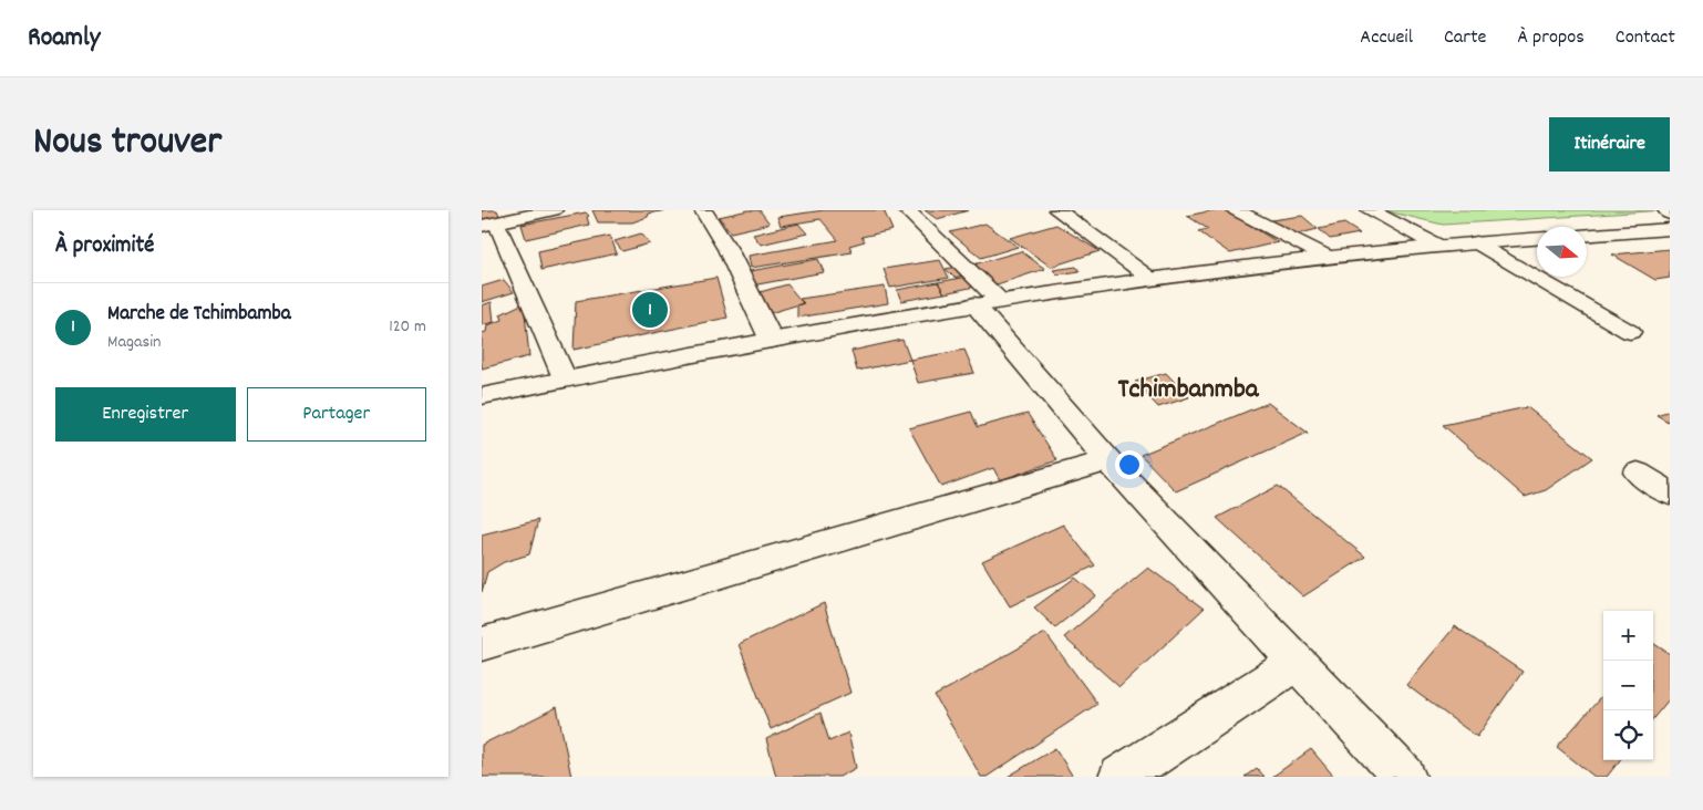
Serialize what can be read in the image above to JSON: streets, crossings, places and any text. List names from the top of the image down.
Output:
{
  "districts": ["Tchimbanmba"],
  "north": "right",
  "page": {
    "header": "Roamly",
    "nav": [
      "Accueil",
      "Carte",
      "À propos",
      "Contact"
    ],
    "title": "Nous trouver",
    "buttons": [
      "Itinéraire",
      ["Enregistrer", "Partager"]
    ],
    "heading": "À proximité",
    "list": [
      {
        "mark": "1",
        "name": "Marche de Tchimbamba",
        "note": "Magasin",
        "value": "120 m"
      }
    ],
    "pins": "1",
    "map_buttons": ["+", "−"]
  }
}
